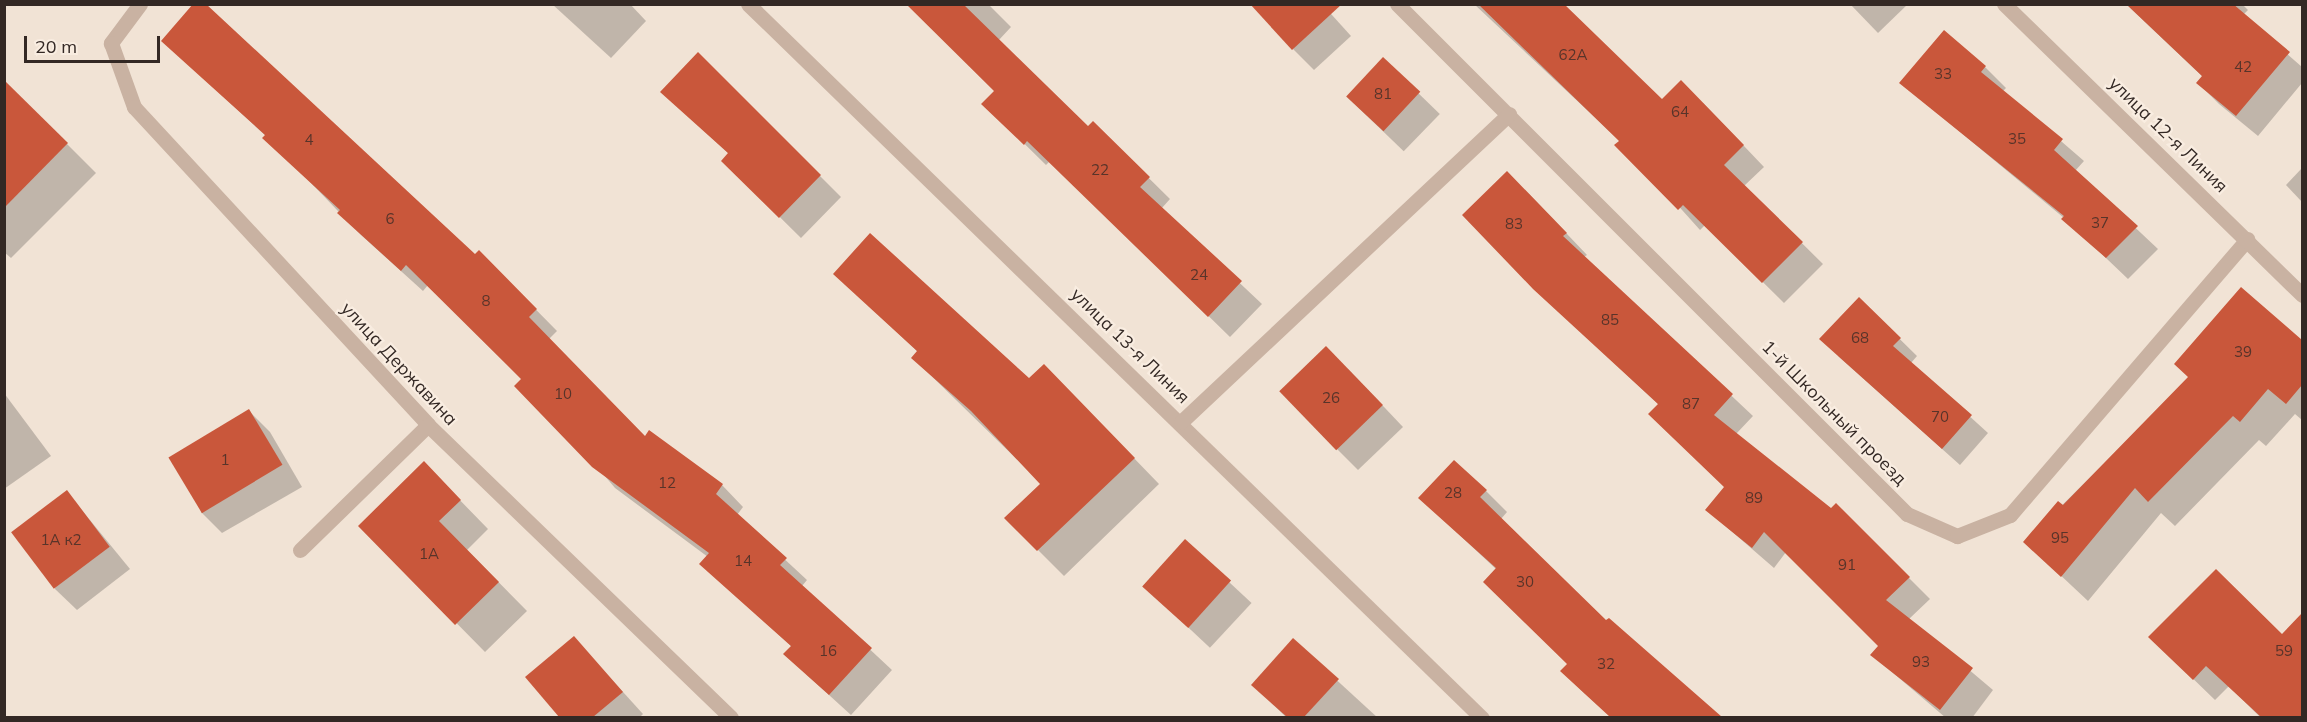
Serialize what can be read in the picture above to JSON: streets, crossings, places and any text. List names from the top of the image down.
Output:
{
  "streets": {
    "lane": [
      "улица 12-я Линия",
      "улица 13-я Линия",
      "улица Державина",
      "1-й Школьный проезд"
    ]
  },
  "crossings": [
    ["улица 12-я Линия", "1-й Школьный проезд"]
  ],
  "house_numbers": [
    "62А",
    "42",
    "33",
    "81",
    "64",
    "35",
    "4",
    "22",
    "6",
    "37",
    "83",
    "24",
    "8",
    "85",
    "68",
    "39",
    "10",
    "26",
    "87",
    "70",
    "1",
    "12",
    "28",
    "89",
    "95",
    "1А к2",
    "1А",
    "14",
    "91",
    "30",
    "16",
    "59",
    "93",
    "32"
  ],
  "scale_bar": "20 m"
}
